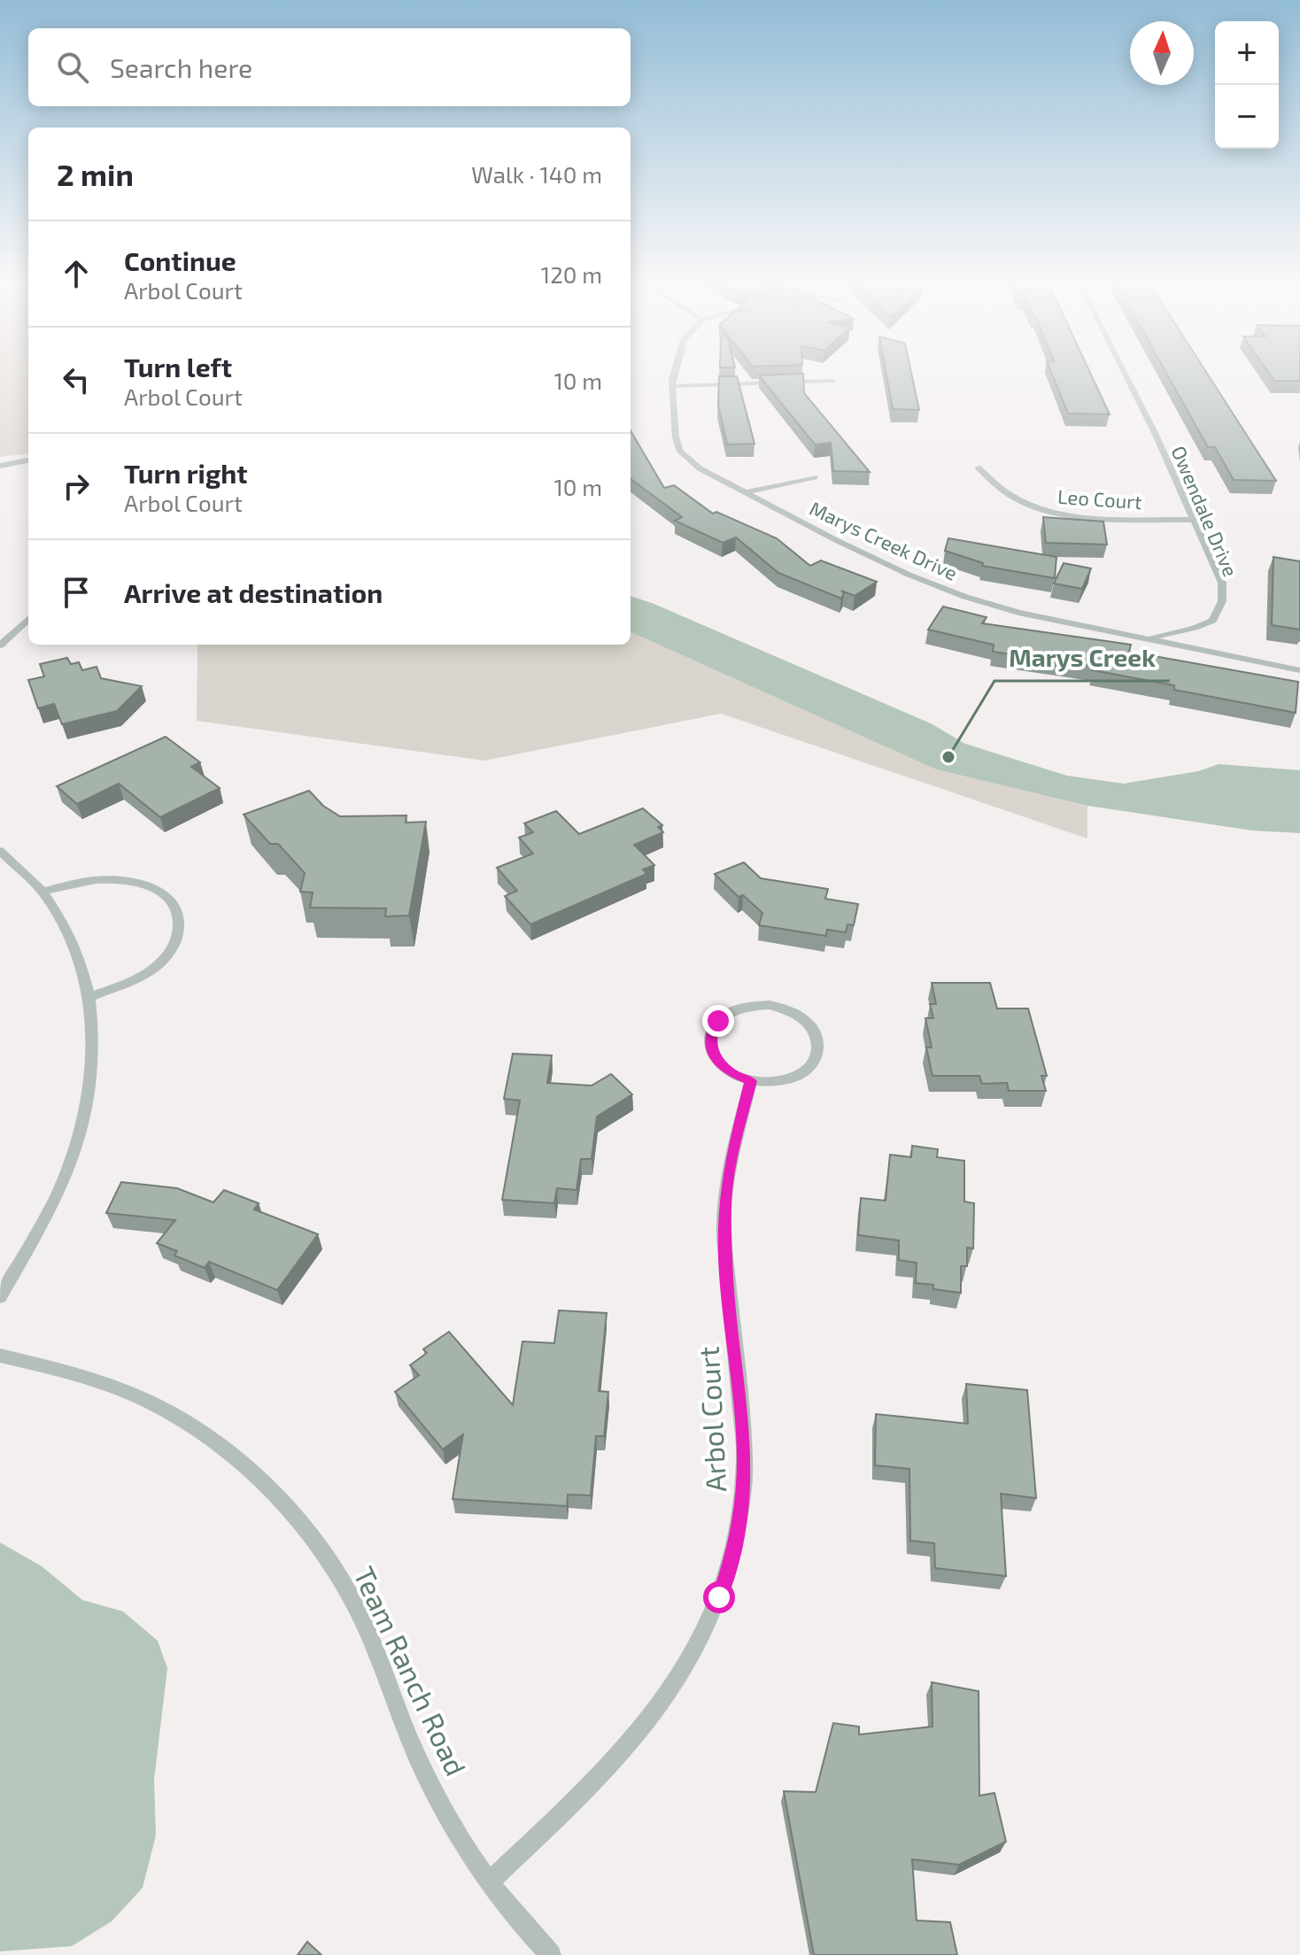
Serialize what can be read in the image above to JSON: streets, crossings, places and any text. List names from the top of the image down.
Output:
{
  "streets": {
    "street": [
      "Leo Court",
      "Owendale Drive",
      "Marys Creek Drive",
      "Arbol Court",
      "Team Ranch Road"
    ]
  },
  "crossings": [
    ["Leo Court", "Owendale Drive"],
    ["Owendale Drive", "Marys Creek Drive"],
    ["Arbol Court", "Team Ranch Road"]
  ],
  "places": ["Marys Creek"],
  "north": "top",
  "page": {
    "map_buttons": ["+", "−"],
    "search": "Search here",
    "heading": ["2 min", "Walk · 140 m"],
    "list": [
      ["Continue", "Arbol Court", "120 m"],
      ["Turn left", "Arbol Court", "10 m"],
      ["Turn right", "Arbol Court", "10 m"],
      "Arrive at destination"
    ]
  }
}
